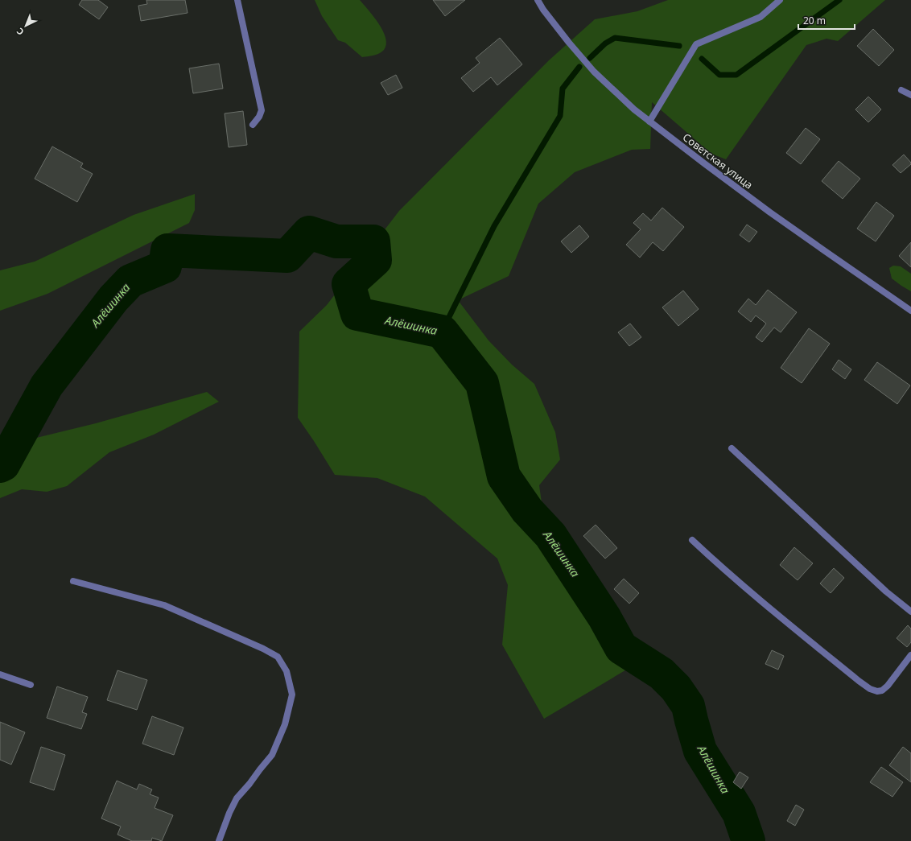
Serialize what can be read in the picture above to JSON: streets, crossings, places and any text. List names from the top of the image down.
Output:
{
  "streets": {
    "street": ["Советская улица"]
  },
  "water": ["Алёшинка"],
  "scale_bar": "20 m",
  "north": "bottom left"
}
